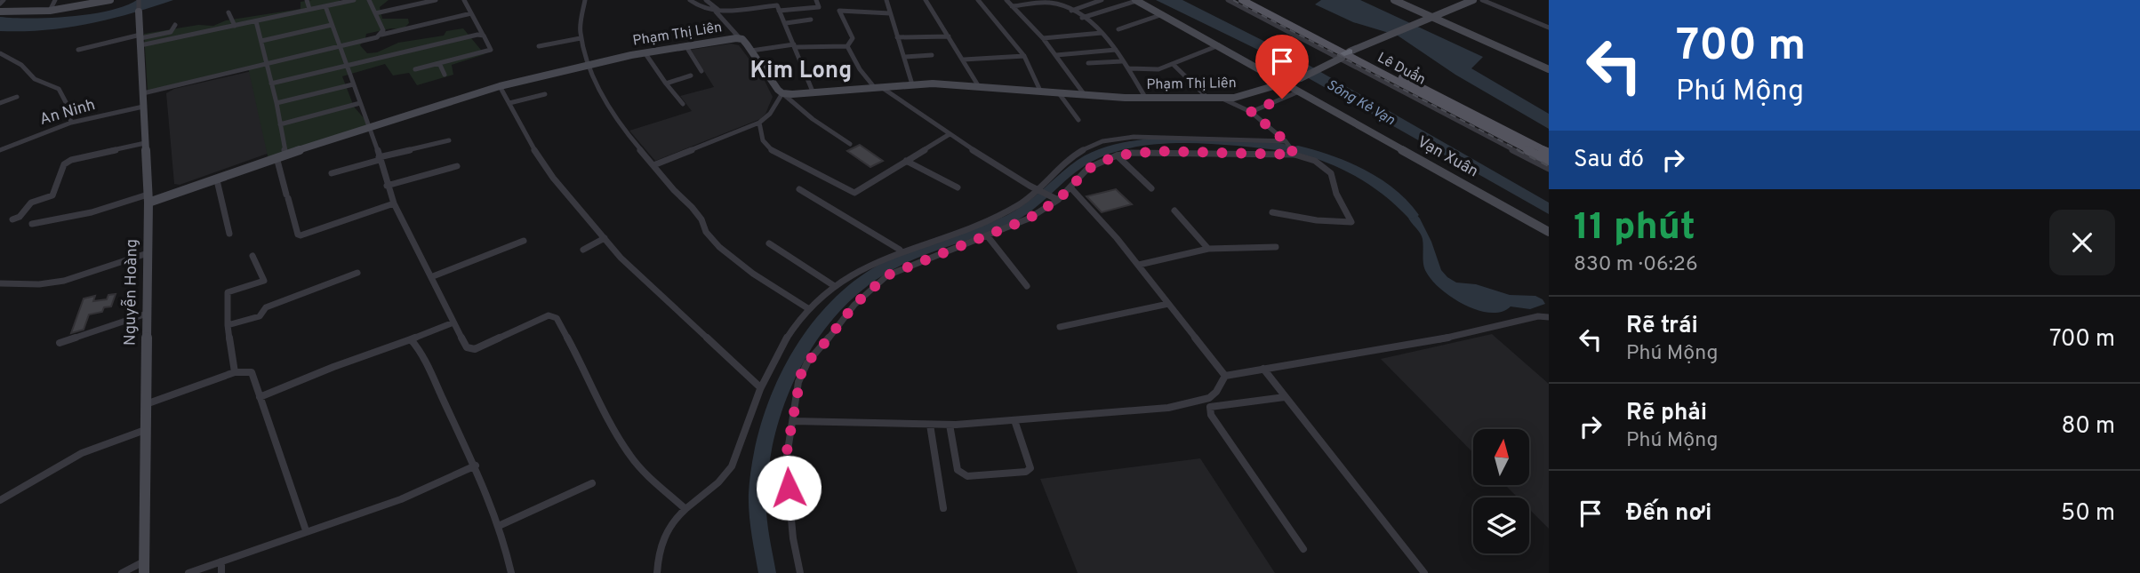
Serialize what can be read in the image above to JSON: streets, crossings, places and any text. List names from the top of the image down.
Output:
{
  "streets": {
    "main road": ["Lê Duẩn"],
    "street": [
      "Phạm Thị Liên",
      "An Ninh",
      "Vạn Xuân",
      "Nguyễn Hoàng"
    ]
  },
  "crossings": [
    ["Phạm Thị Liên", "Lê Duẩn"],
    ["Phạm Thị Liên", "Vạn Xuân"],
    ["Phạm Thị Liên", "Nguyễn Hoàng"],
    ["An Ninh", "Nguyễn Hoàng"]
  ],
  "districts": ["Kim Long"],
  "water": ["Sông Kẻ Vạn"],
  "north": "top",
  "page": {
    "turn": ["700 m", "Phú Mộng"],
    "then": "Sau đó",
    "heading": ["11 phút", "830 m · 06:26"],
    "list": [
      {
        "name": "Rẽ trái",
        "note": "Phú Mộng",
        "value": "700 m"
      },
      {
        "name": "Rẽ phải",
        "note": "Phú Mộng",
        "value": "80 m"
      },
      {
        "name": "Đến nơi",
        "value": "50 m"
      }
    ]
  }
}
